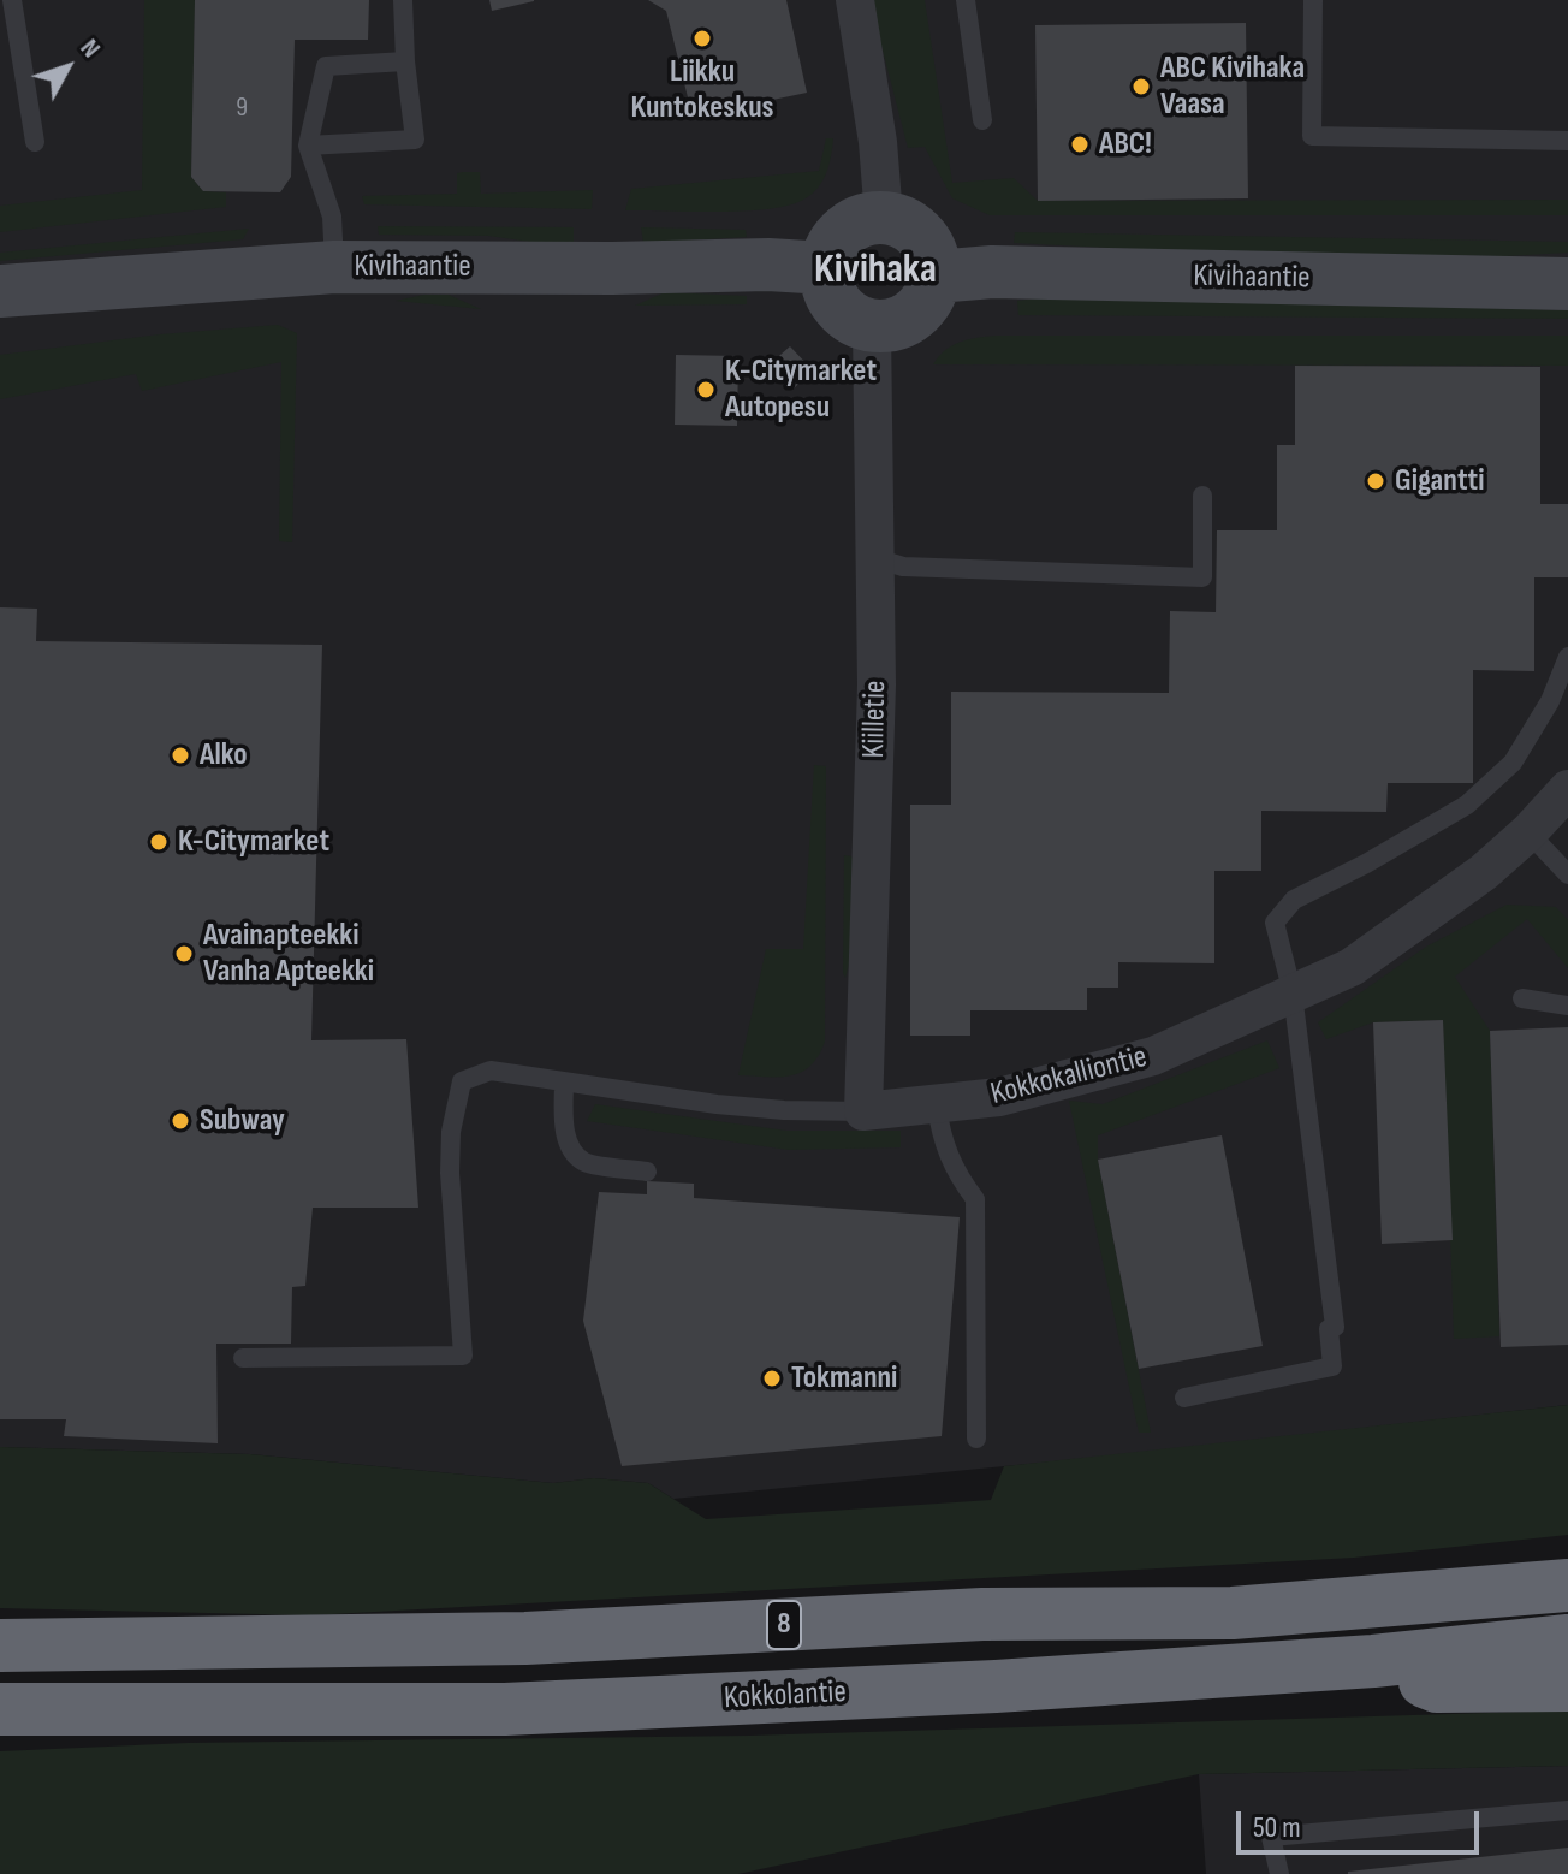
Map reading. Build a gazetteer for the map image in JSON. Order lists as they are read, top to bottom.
{
  "streets": {
    "highway": ["8", "Kokkolantie"],
    "main road": ["Kivihaantie"],
    "street": ["Kiilletie", "Kokkokalliontie"]
  },
  "crossings": [
    ["Kivihaantie", "Kiilletie"],
    ["Kiilletie", "Kokkokalliontie"]
  ],
  "districts": ["Kivihaka"],
  "places": [
    "Liikku Kuntokeskus",
    "ABC Kivihaka Vaasa",
    "ABC!",
    "K-Citymarket Autopesu",
    "Gigantti",
    "Alko",
    "K-Citymarket",
    "Avainapteekki Vanha Apteekki",
    "Subway",
    "Tokmanni"
  ],
  "house_numbers": ["9"],
  "scale_bar": "50 m",
  "north": "top right"
}
